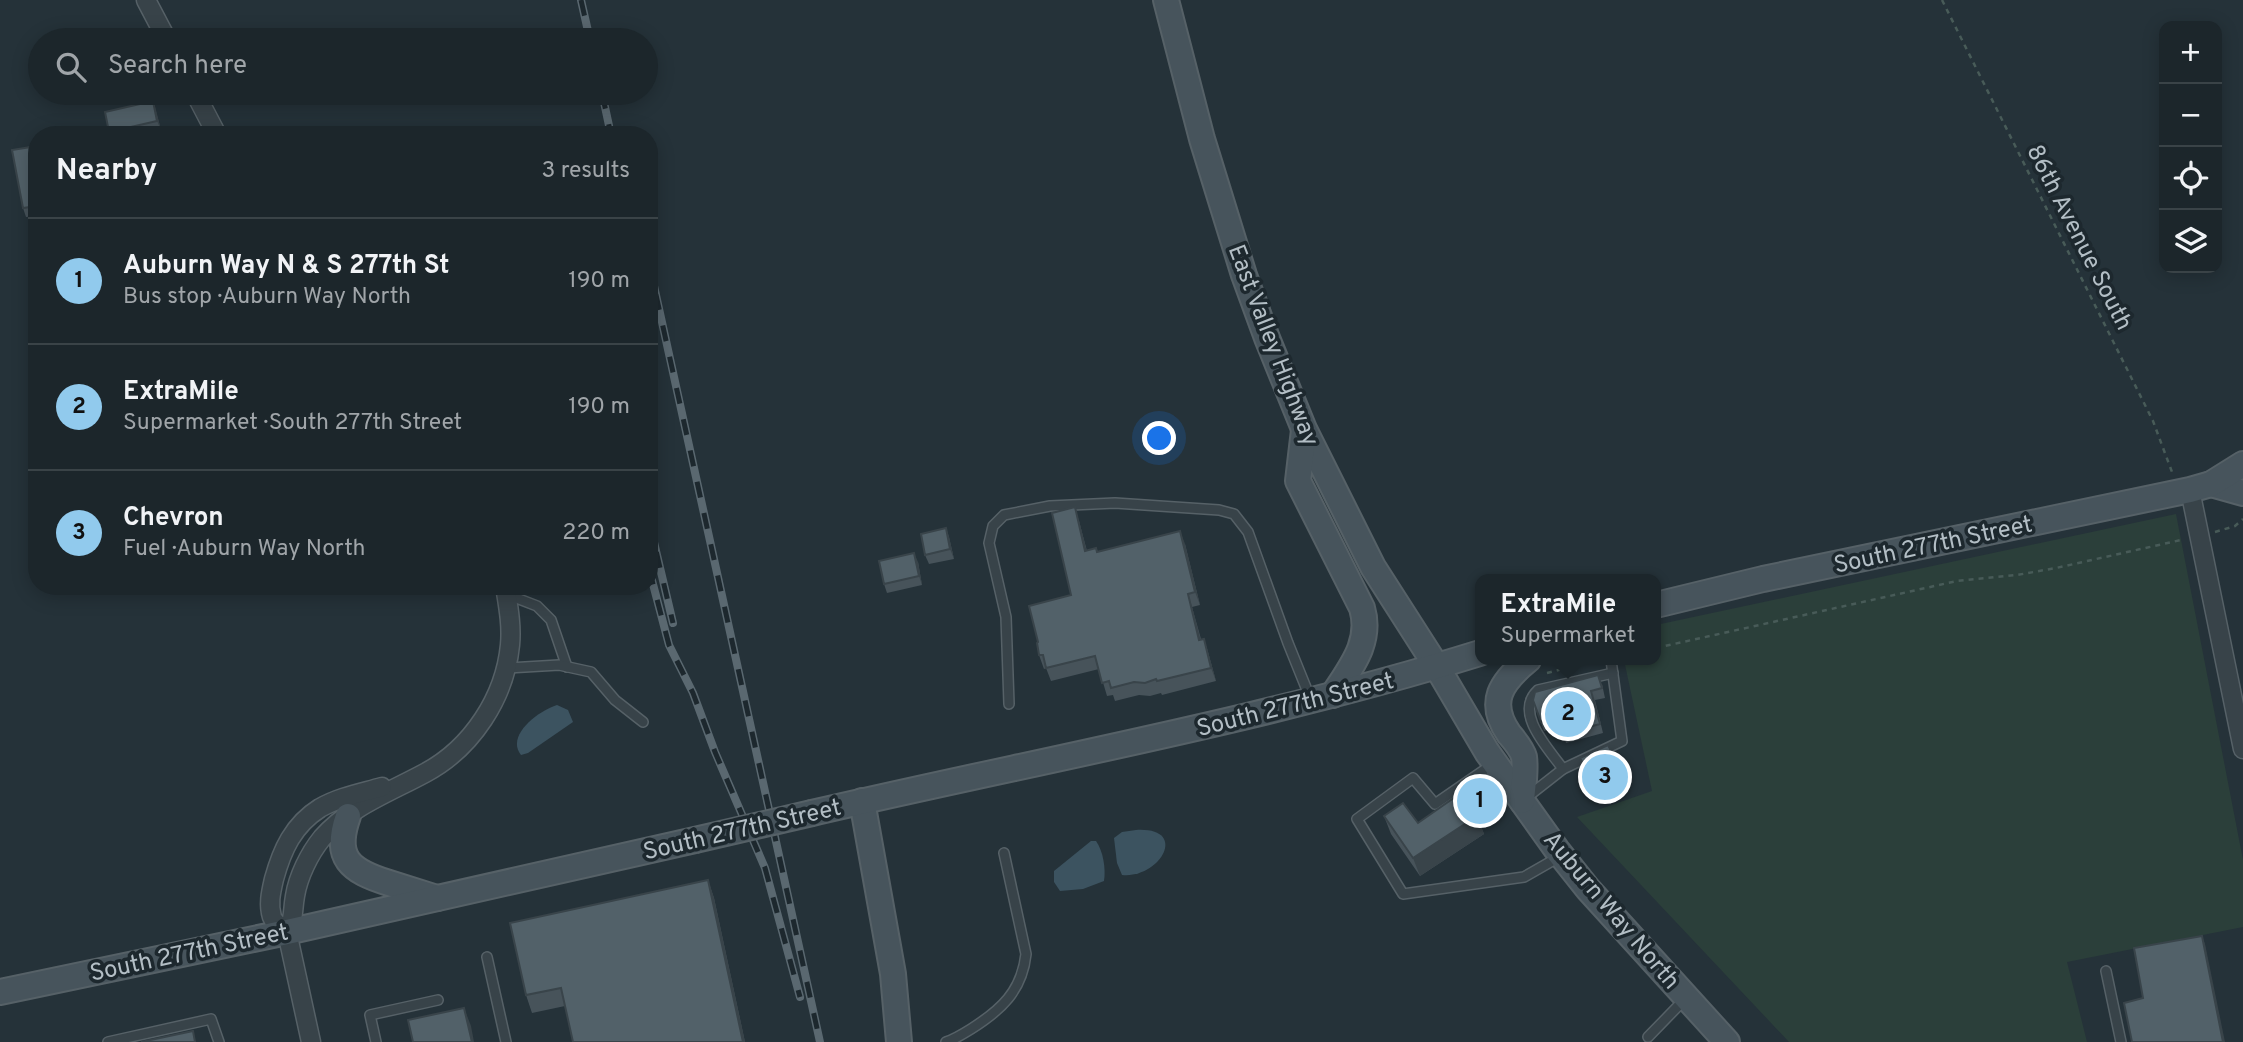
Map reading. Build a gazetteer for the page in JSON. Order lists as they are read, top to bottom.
{
  "streets": {
    "main road": ["East Valley Highway", "South 277th Street", "Auburn Way North"],
    "path": ["86th Avenue South"]
  },
  "crossings": [
    ["86th Avenue South", "South 277th Street"],
    ["East Valley Highway", "South 277th Street"],
    ["East Valley Highway", "Auburn Way North"],
    ["South 277th Street", "Auburn Way North"]
  ],
  "page": {
    "map_buttons": ["+", "−"],
    "search": "Search here",
    "heading": ["Nearby", "3 results"],
    "list": [
      {
        "mark": "1",
        "name": "Auburn Way N & S 277th St",
        "note": "Bus stop · Auburn Way North",
        "value": "190 m"
      },
      {
        "mark": "2",
        "name": "ExtraMile",
        "note": "Supermarket · South 277th Street",
        "value": "190 m"
      },
      {
        "mark": "3",
        "name": "Chevron",
        "note": "Fuel · Auburn Way North",
        "value": "220 m"
      }
    ],
    "popup": ["ExtraMile", "Supermarket"],
    "pins": ["2", "3", "1"]
  }
}
